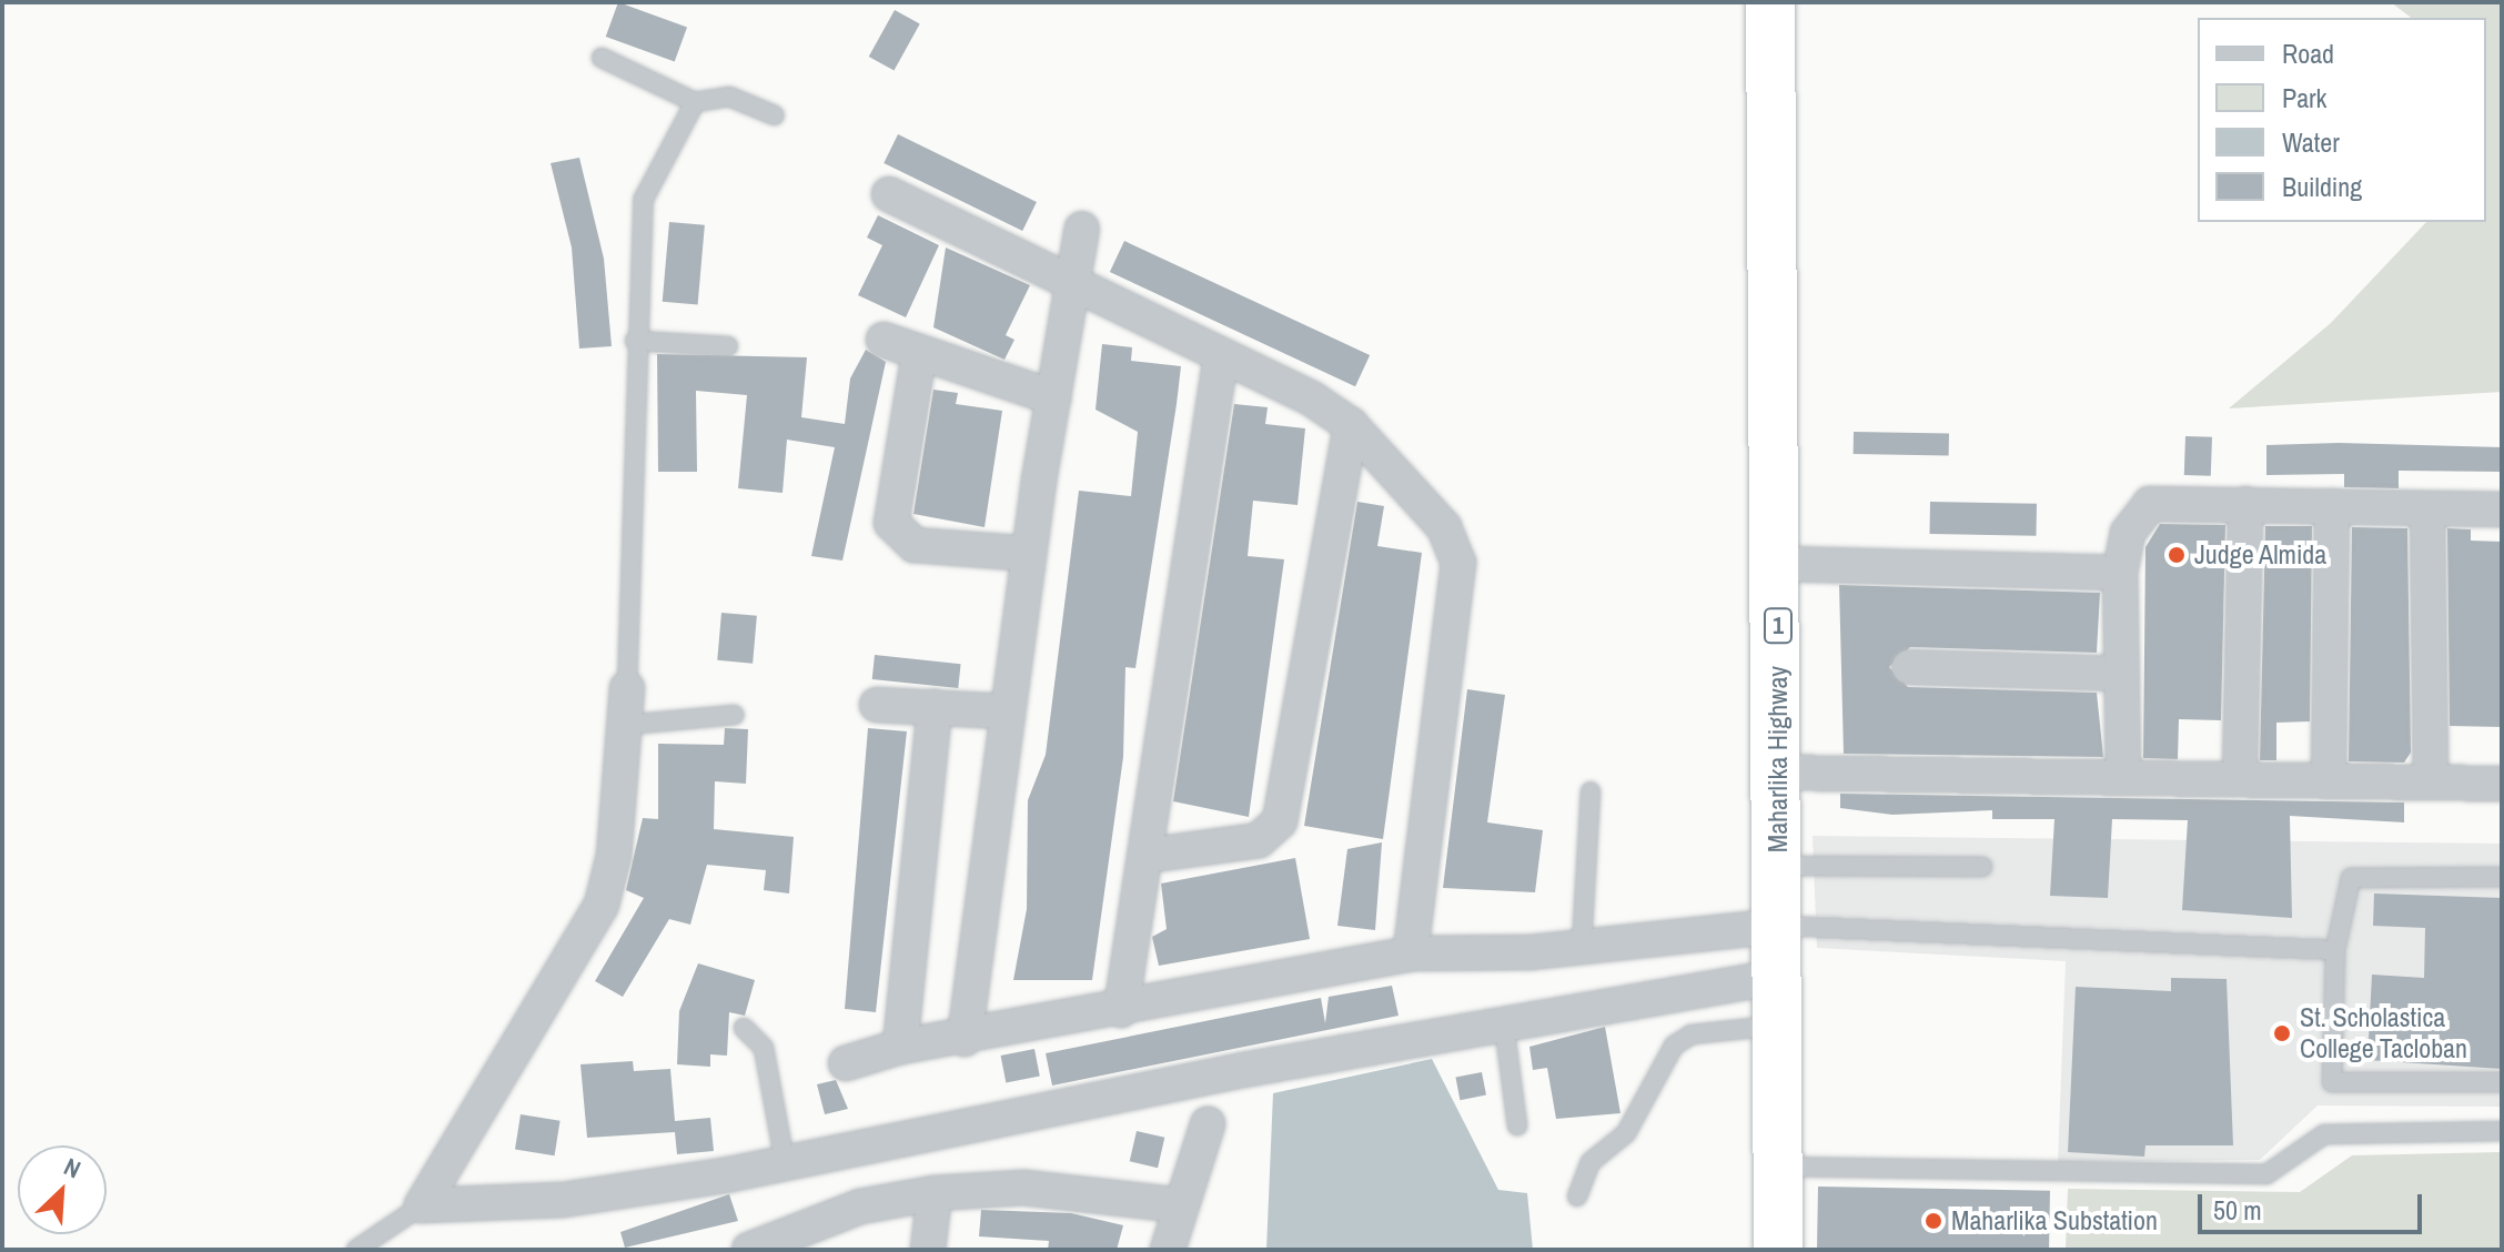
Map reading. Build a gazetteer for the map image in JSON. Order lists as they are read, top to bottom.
{
  "streets": {
    "highway": ["1", "Maharlika Highway"]
  },
  "places": ["Judge Almida", "St. Scholastica College Tacloban", "Maharlika Substation"],
  "legend": [
    "Road",
    "Park",
    "Water",
    "Building"
  ],
  "scale_bar": "50 m",
  "north": "top right"
}
